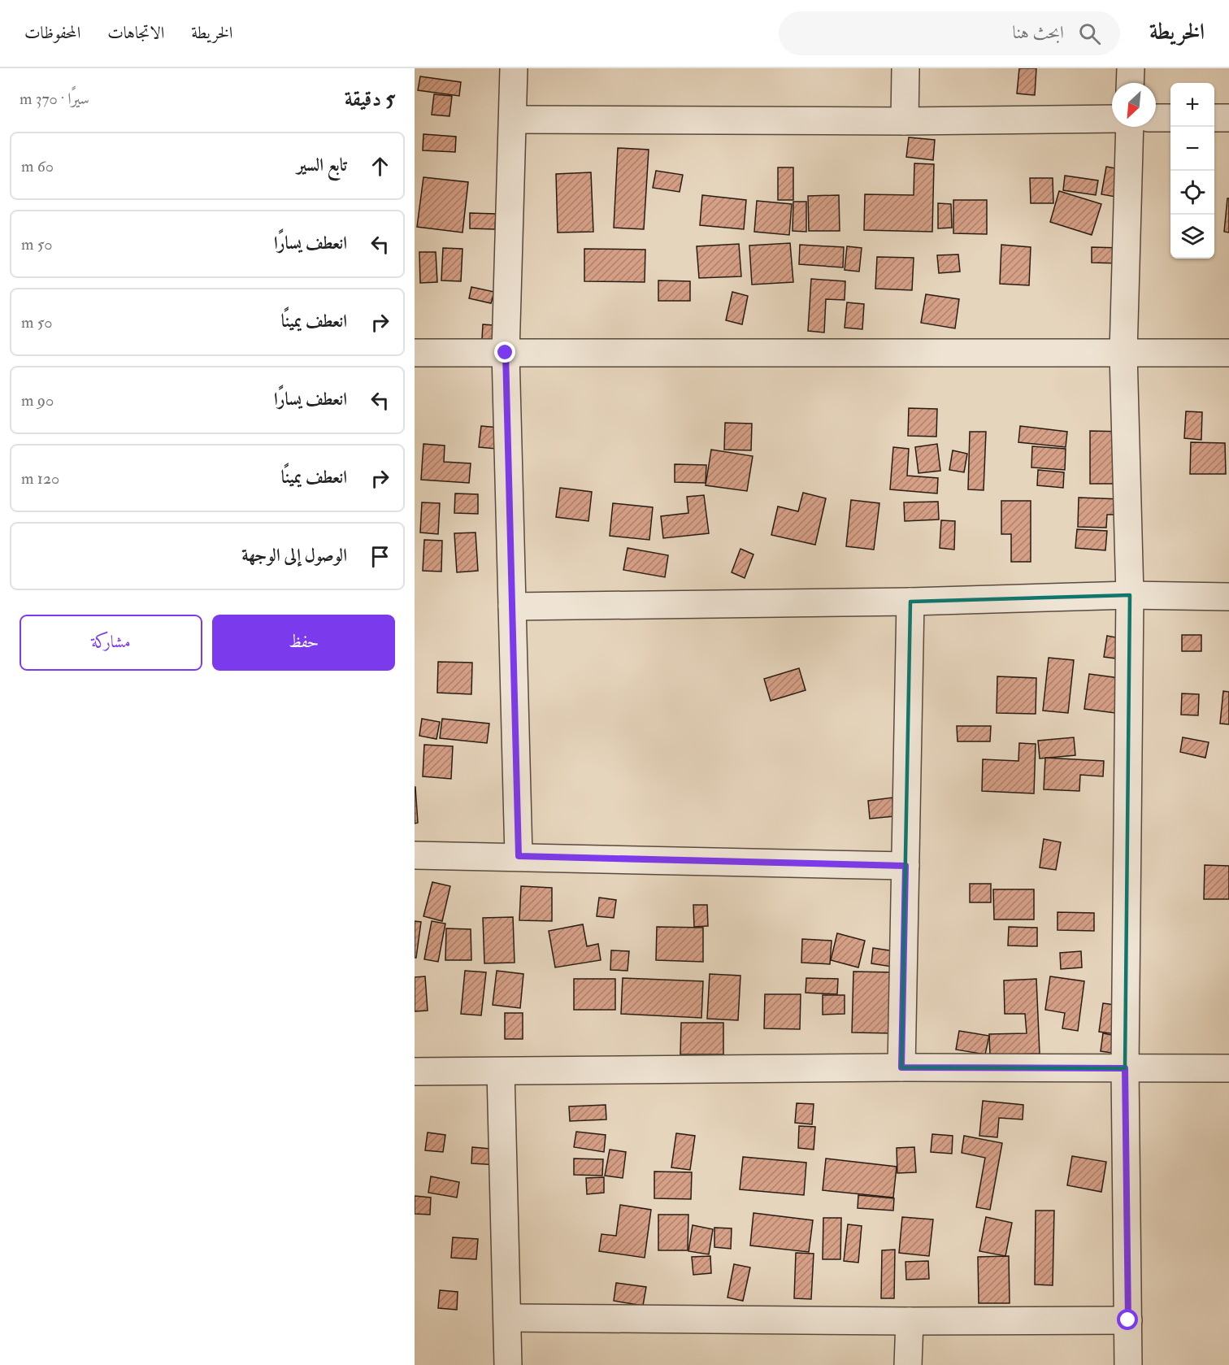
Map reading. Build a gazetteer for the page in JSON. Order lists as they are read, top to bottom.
{
  "north": "bottom left",
  "page": {
    "header": "الخريطة",
    "search": "ابحث هنا",
    "nav": ["الخريطة", "الاتجاهات", "المحفوظات"],
    "heading": ["5 دقيقة", "سيرًا · 370 m"],
    "map_buttons": ["+", "−"],
    "list": [
      ["تابع السير", "60 m"],
      ["انعطف يسارًا", "50 m"],
      ["انعطف يمينًا", "50 m"],
      ["انعطف يسارًا", "90 m"],
      ["انعطف يمينًا", "120 m"],
      "الوصول إلى الوجهة"
    ],
    "buttons": ["حفظ", "مشاركة"]
  }
}
